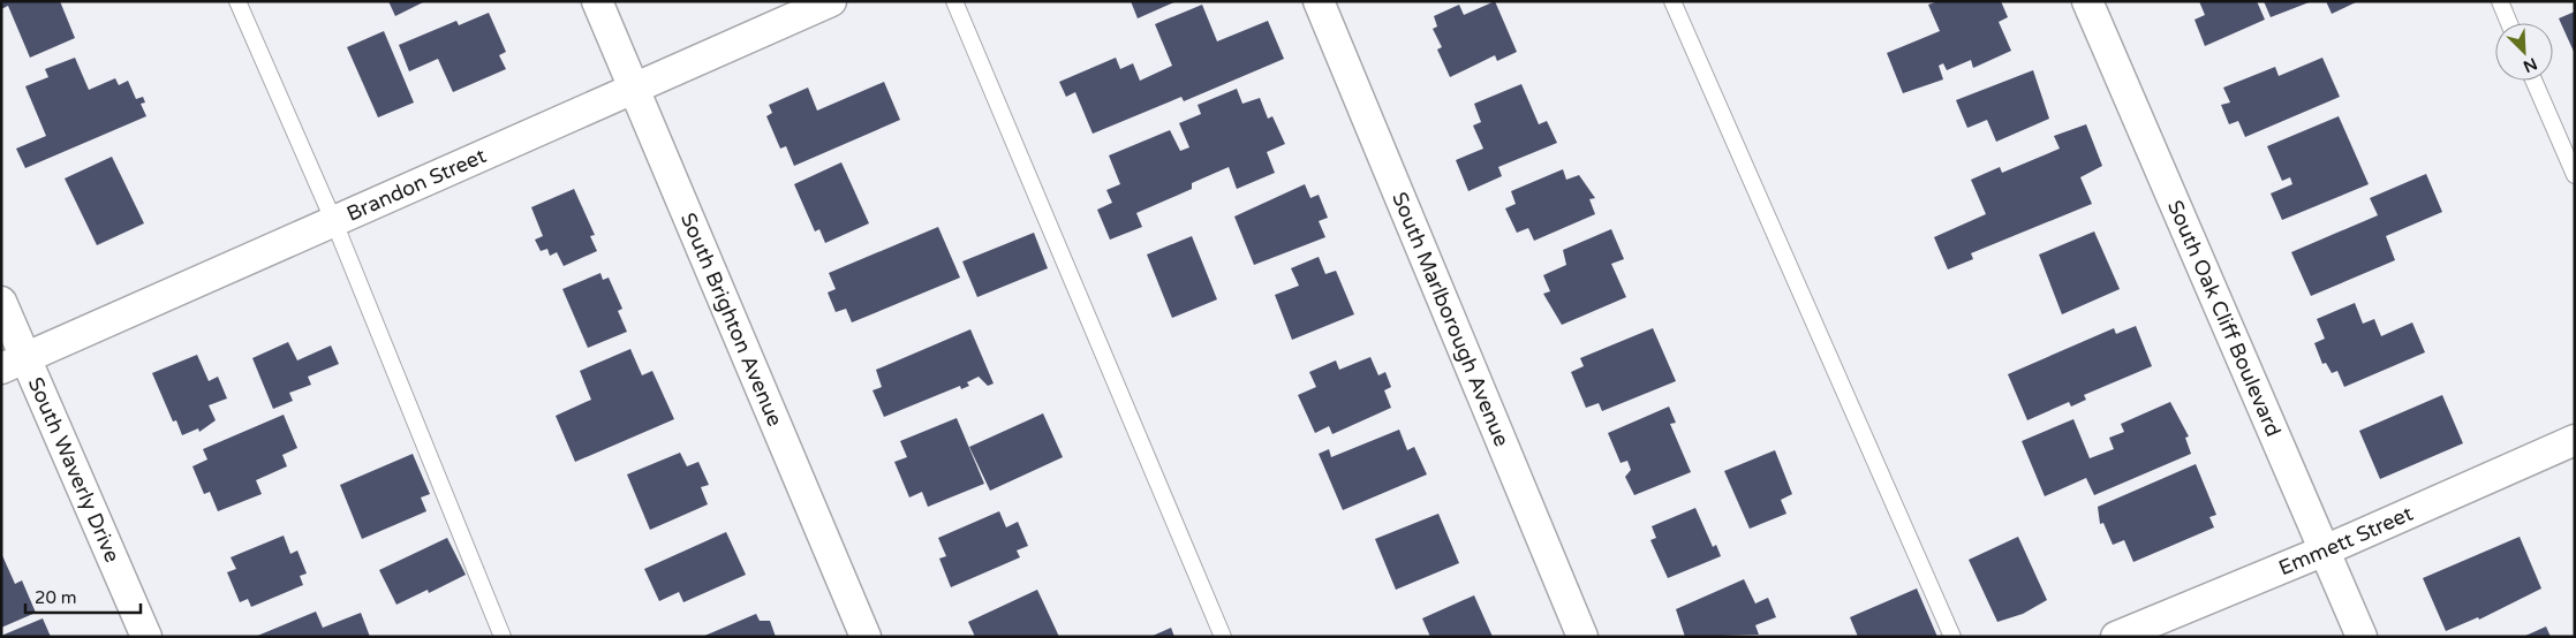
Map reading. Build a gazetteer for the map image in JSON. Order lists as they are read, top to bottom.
{
  "streets": {
    "street": [
      "Brandon Street",
      "South Brighton Avenue",
      "South Marlborough Avenue",
      "South Oak Cliff Boulevard",
      "South Waverly Drive",
      "Emmett Street"
    ]
  },
  "crossings": [
    ["Brandon Street", "South Brighton Avenue"],
    ["Brandon Street", "South Waverly Drive"],
    ["South Oak Cliff Boulevard", "Emmett Street"]
  ],
  "scale_bar": "20 m",
  "north": "bottom right"
}
